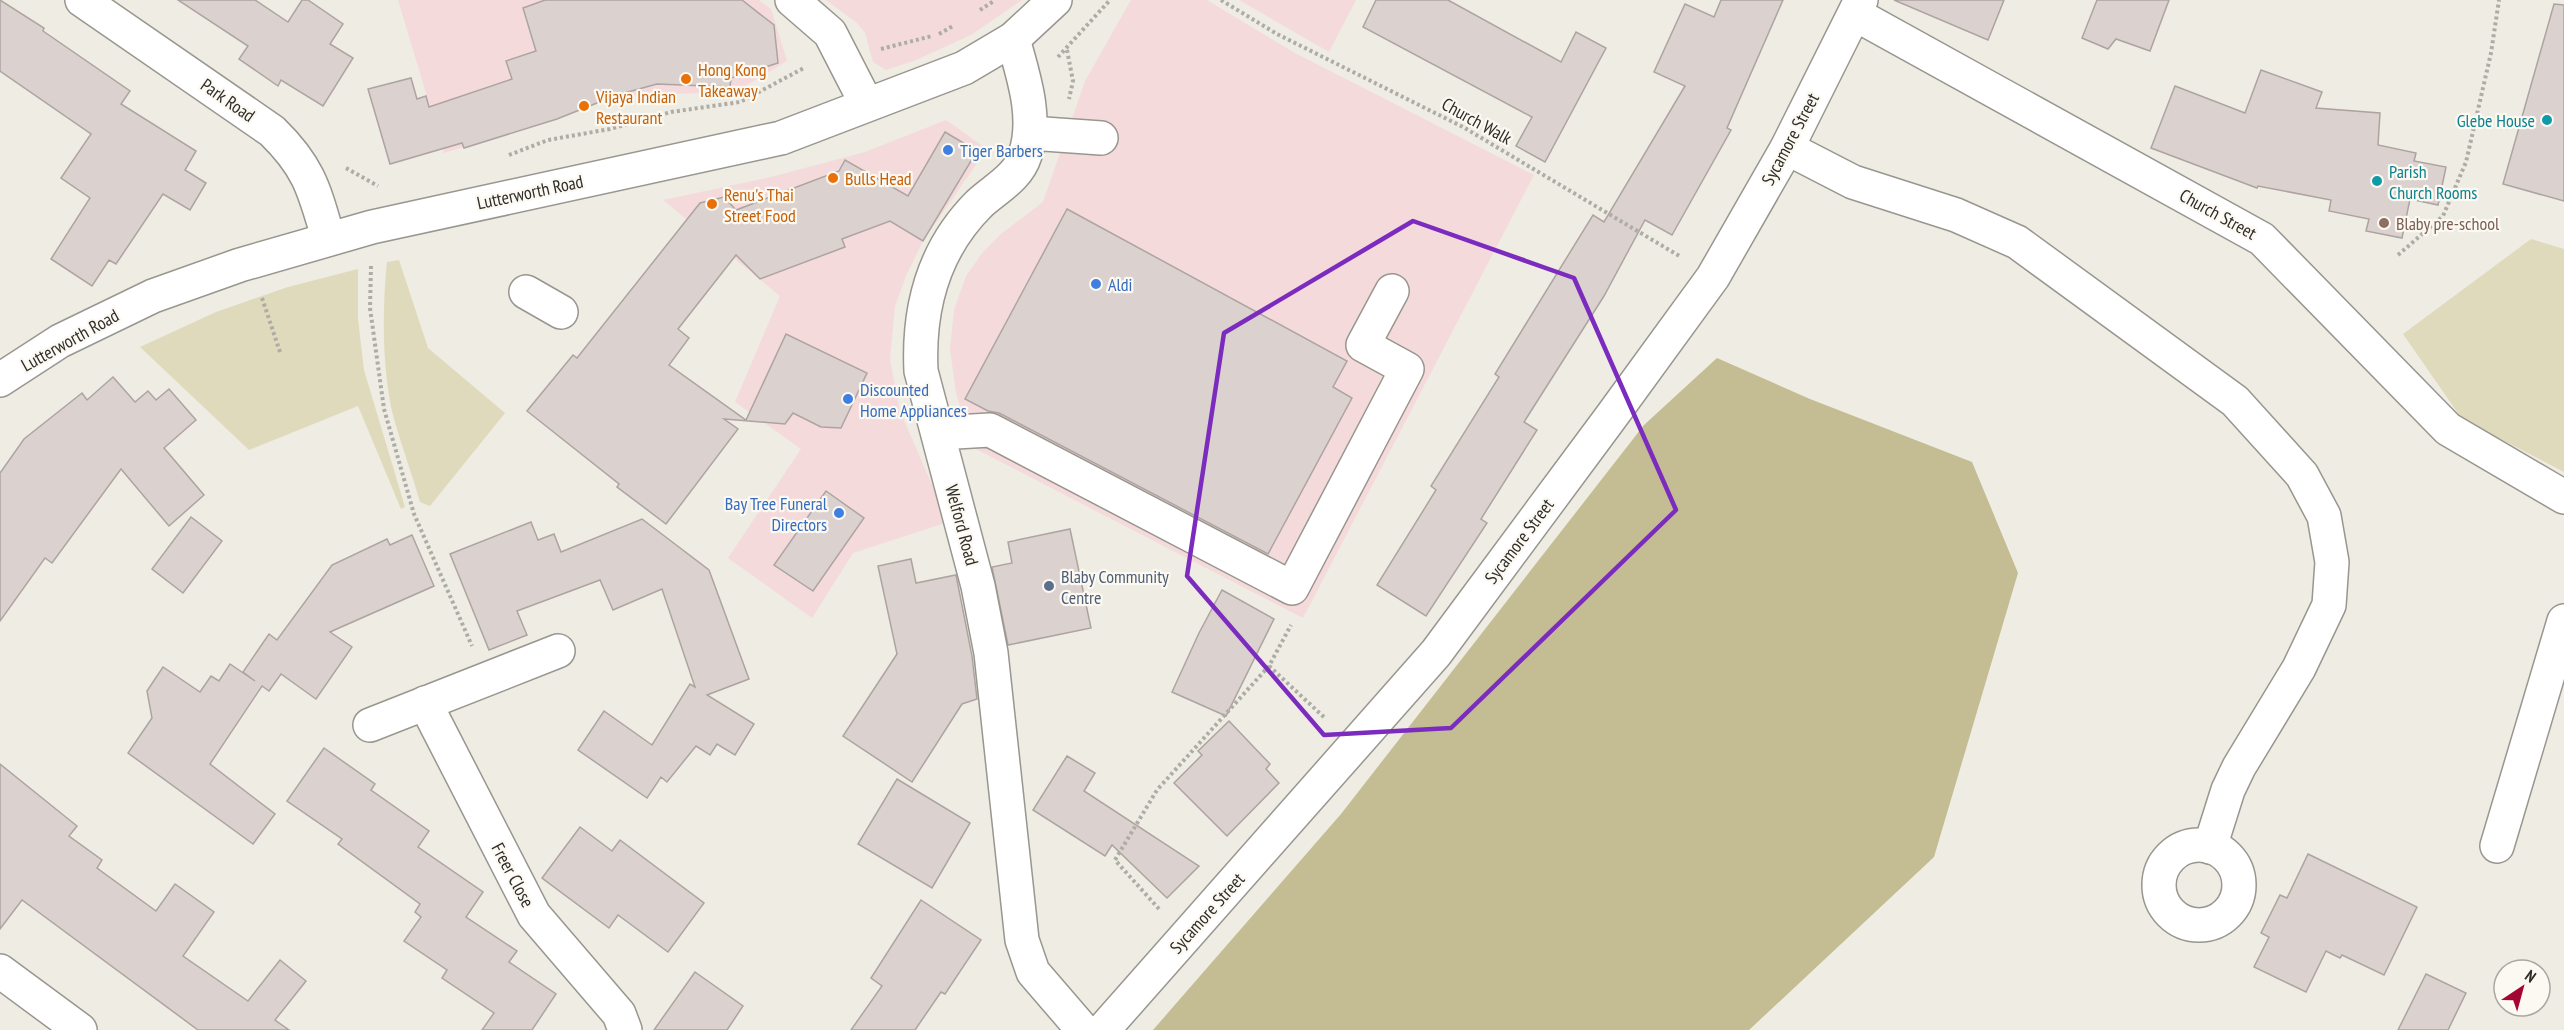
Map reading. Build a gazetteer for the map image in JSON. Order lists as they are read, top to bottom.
{
  "streets": {
    "street": [
      "Park Road",
      "Sycamore Street",
      "Lutterworth Road",
      "Church Street",
      "Welford Road",
      "Freer Close"
    ],
    "path": ["Church Walk"]
  },
  "crossings": [
    ["Park Road", "Lutterworth Road"],
    ["Church Walk", "Sycamore Street"],
    ["Sycamore Street", "Church Street"],
    ["Lutterworth Road", "Welford Road"]
  ],
  "places": [
    "Hong Kong Takeaway",
    "Vijaya Indian Restaurant",
    "Glebe House",
    "Tiger Barbers",
    "Bulls Head",
    "Parish Church Rooms",
    "Renu's Thai Street Food",
    "Blaby pre-school",
    "Aldi",
    "Discounted Home Appliances",
    "Bay Tree Funeral Directors",
    "Blaby Community Centre"
  ],
  "north": "top right"
}
